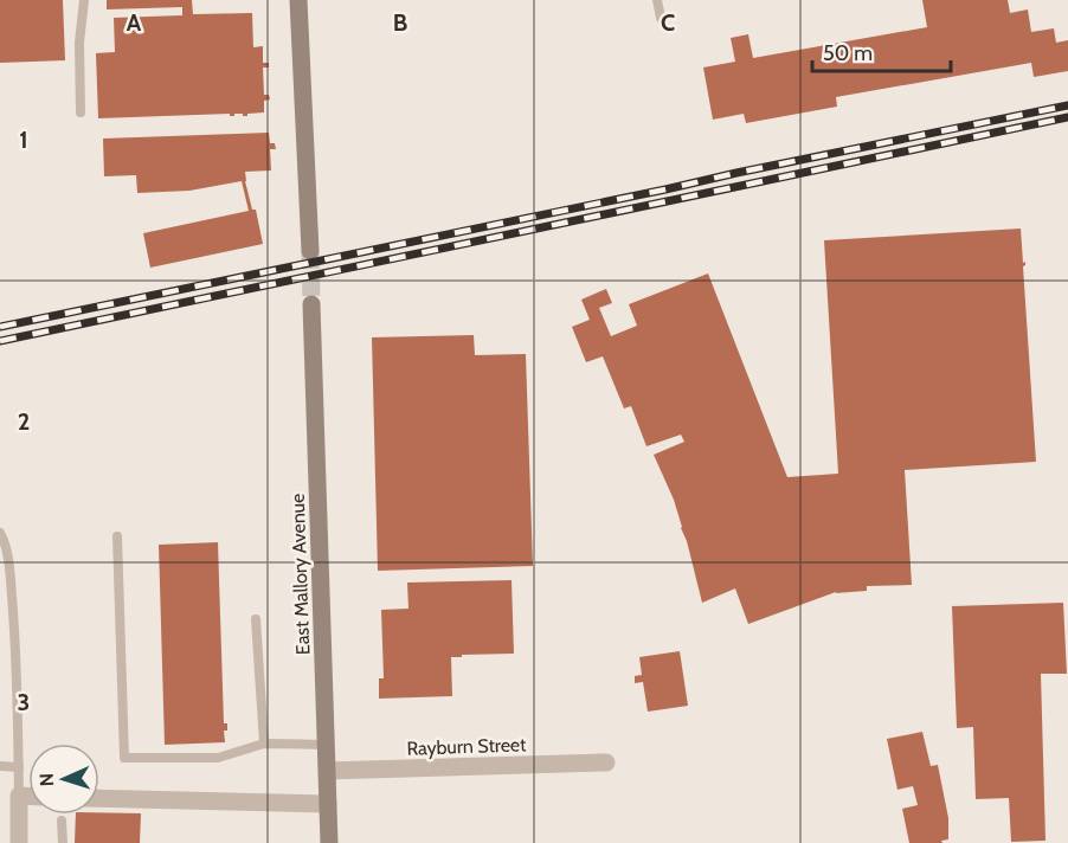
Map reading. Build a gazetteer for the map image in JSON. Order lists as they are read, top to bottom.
{
  "streets": {
    "main road": ["East Mallory Avenue"],
    "street": ["Rayburn Street"]
  },
  "crossings": [
    ["East Mallory Avenue", "Rayburn Street"]
  ],
  "scale_bar": "50 m",
  "north": "left",
  "grid": {
    "columns": ["A", "B", "C"],
    "rows": ["1", "2", "3"]
  }
}
